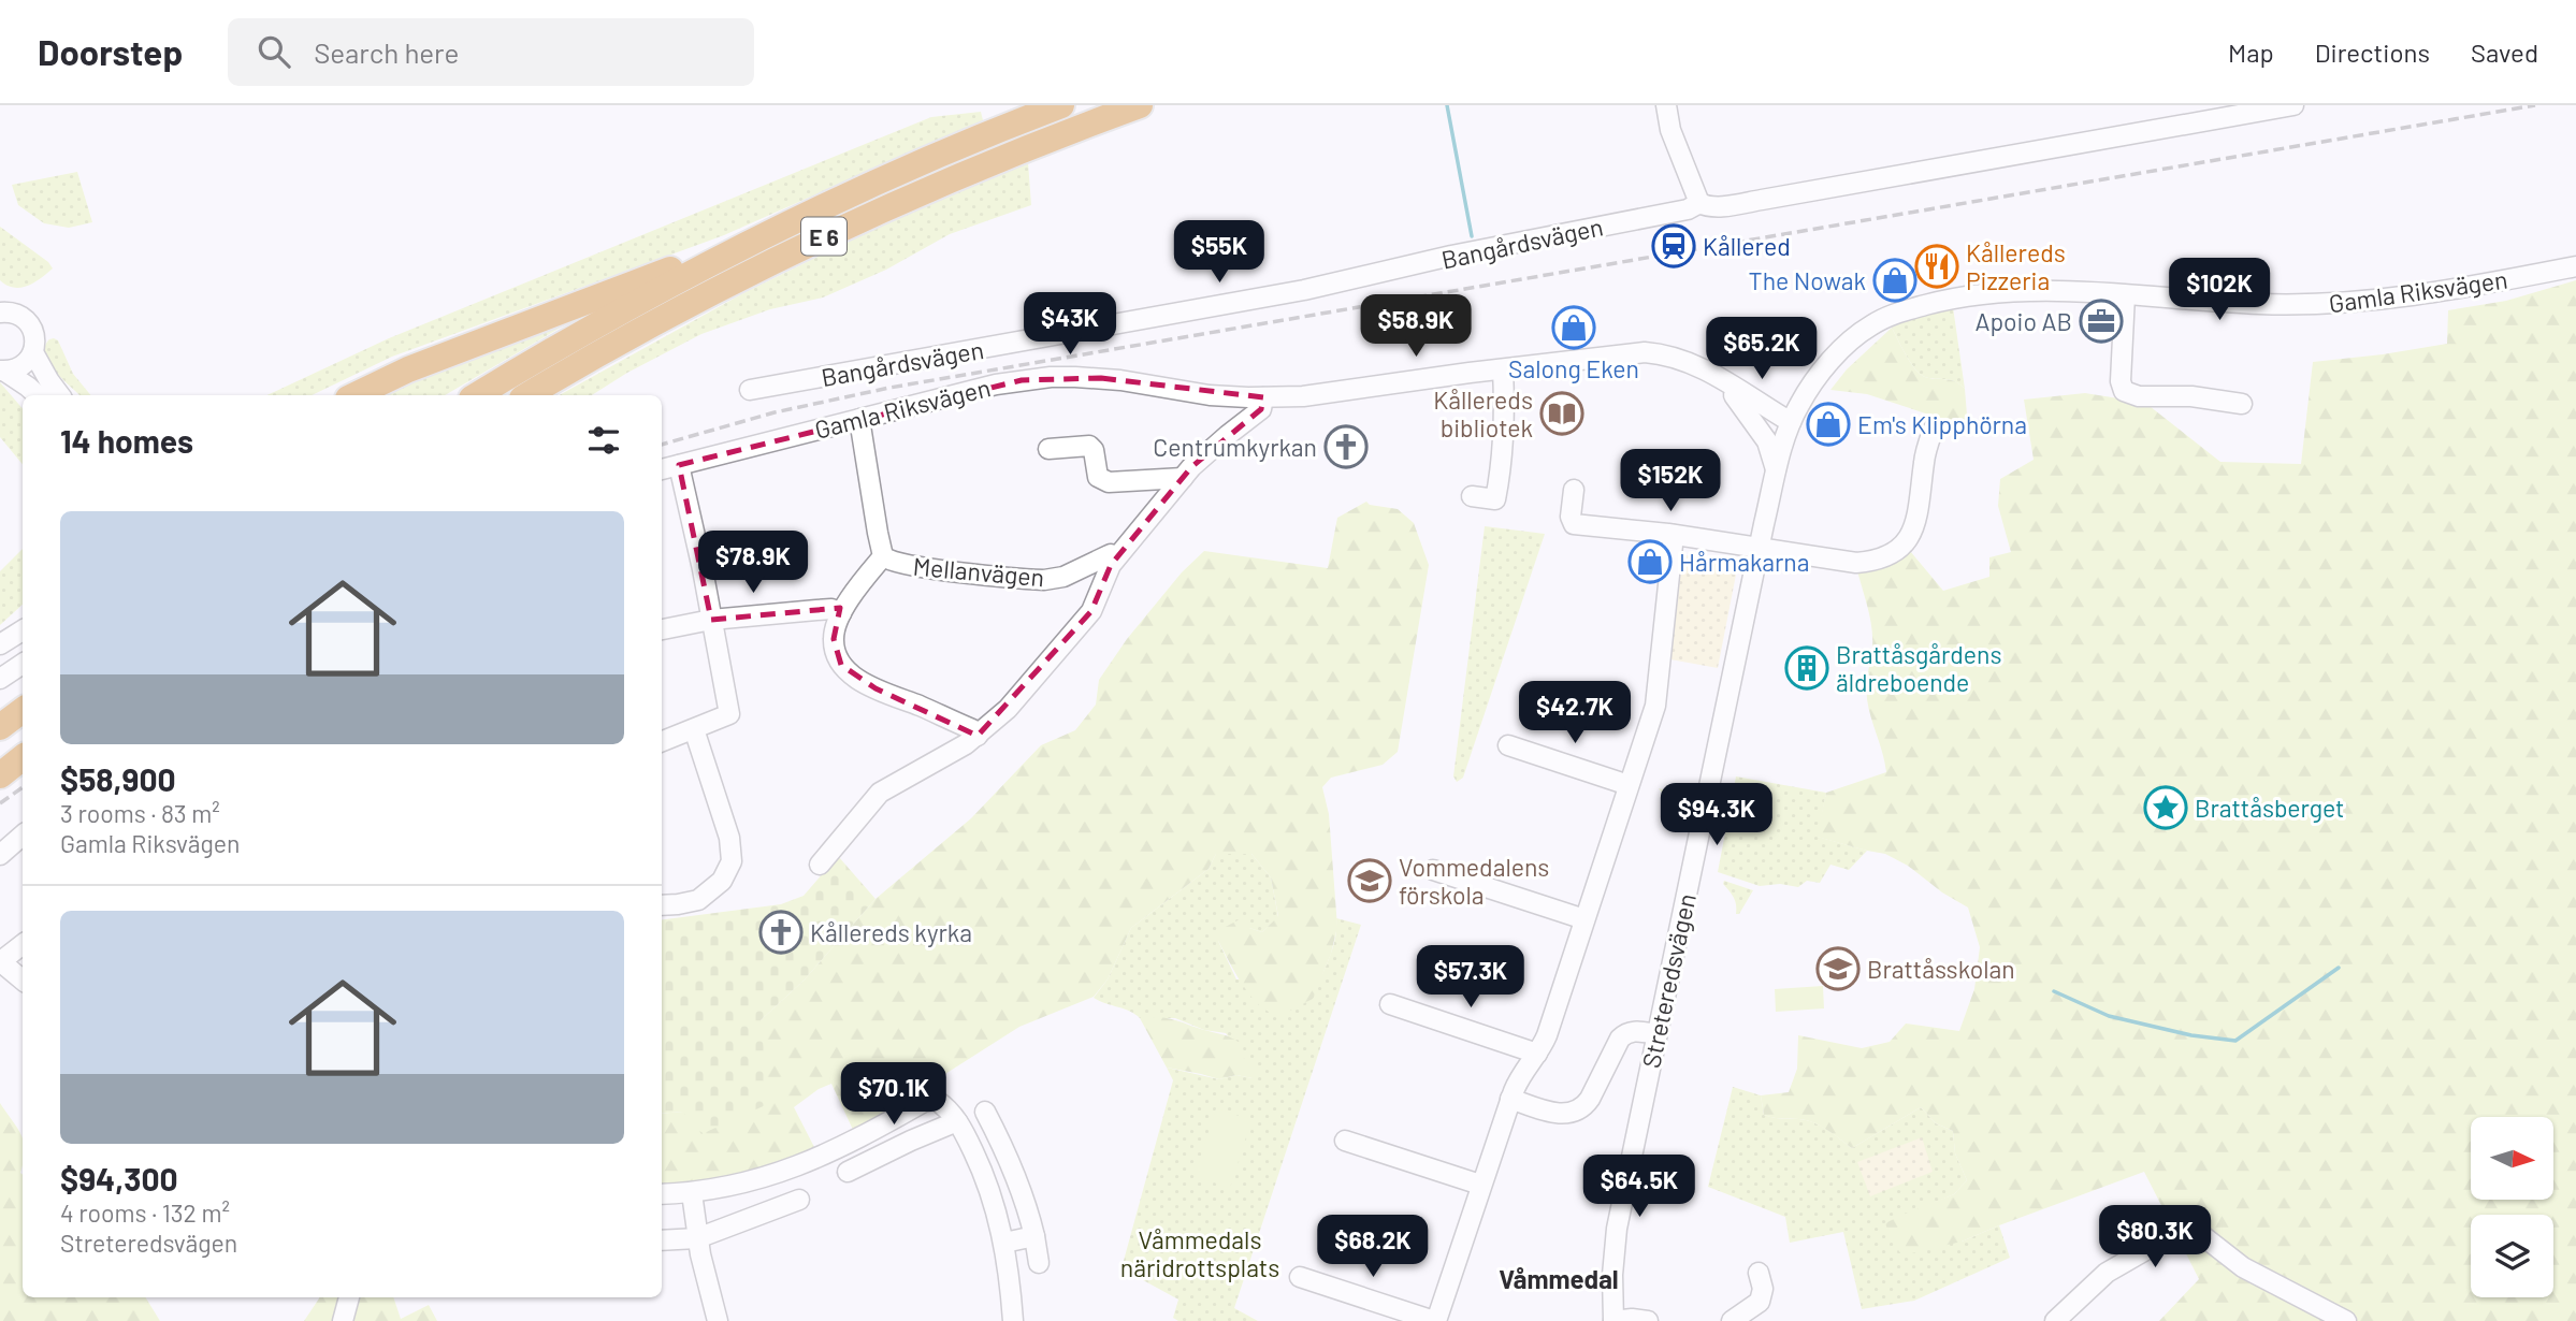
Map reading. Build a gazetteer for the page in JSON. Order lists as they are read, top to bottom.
{
  "streets": {
    "highway": ["E 6"],
    "street": [
      "Bangårdsvägen",
      "Gamla Riksvägen",
      "Mellanvägen",
      "Streteredsvägen"
    ]
  },
  "crossings": [
    ["Gamla Riksvägen", "Streteredsvägen"]
  ],
  "districts": ["Våmmedal"],
  "parks": ["Våmmedals näridrottsplats"],
  "places": {
    "station": ["Kållered"],
    "restaurant": ["Kållereds Pizzeria"],
    "shop": [
      "The Nowak",
      "Salong Eken",
      "Em's Klipphörna",
      "Hårmakarna"
    ],
    "office": ["Apoio AB"],
    "library": ["Kållereds bibliotek"],
    "church": ["Centrumkyrkan", "Kållereds kyrka"],
    "building": ["Brattåsgårdens äldreboende"],
    "place": ["Brattåsberget"],
    "school or university": ["Vommedalens förskola", "Brattåsskolan"]
  },
  "north": "right",
  "page": {
    "header": "Doorstep",
    "search": "Search here",
    "nav": ["Map", "Directions", "Saved"],
    "price": [
      "$55K",
      "$102K",
      "$43K",
      "$58.9K",
      "$65.2K",
      "$152K",
      "$78.9K",
      "$42.7K",
      "$94.3K",
      "$57.3K",
      "$70.1K",
      "$64.5K",
      "$80.3K",
      "$68.2K"
    ],
    "heading": "14 homes",
    "list": [
      {
        "name": "$58,900",
        "note": "3 rooms · 83 m² · Gamla Riksvägen"
      },
      {
        "name": "$94,300",
        "note": "4 rooms · 132 m² · Streteredsvägen"
      }
    ]
  }
}
